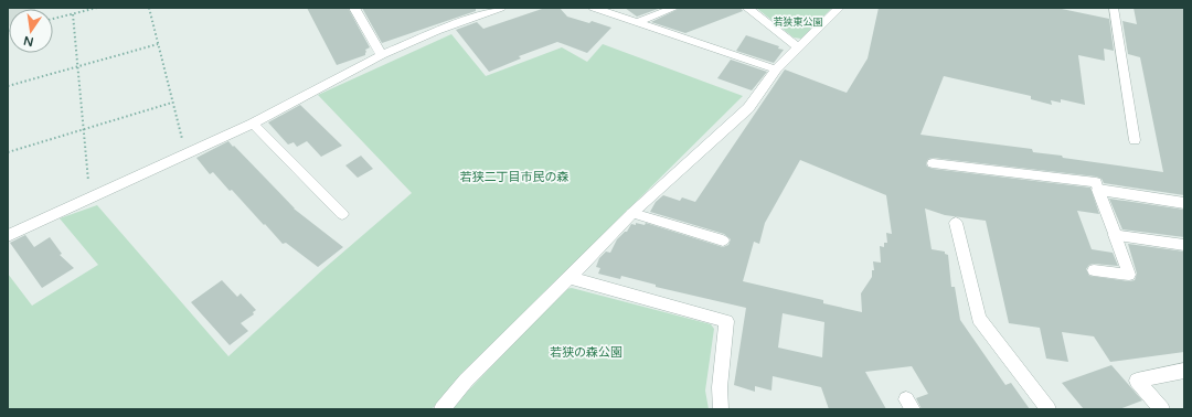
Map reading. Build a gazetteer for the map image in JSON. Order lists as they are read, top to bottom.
{
  "parks": ["若狭東公園", "若狭二丁目市民の森", "若狭の森公園"],
  "north": "bottom"
}
